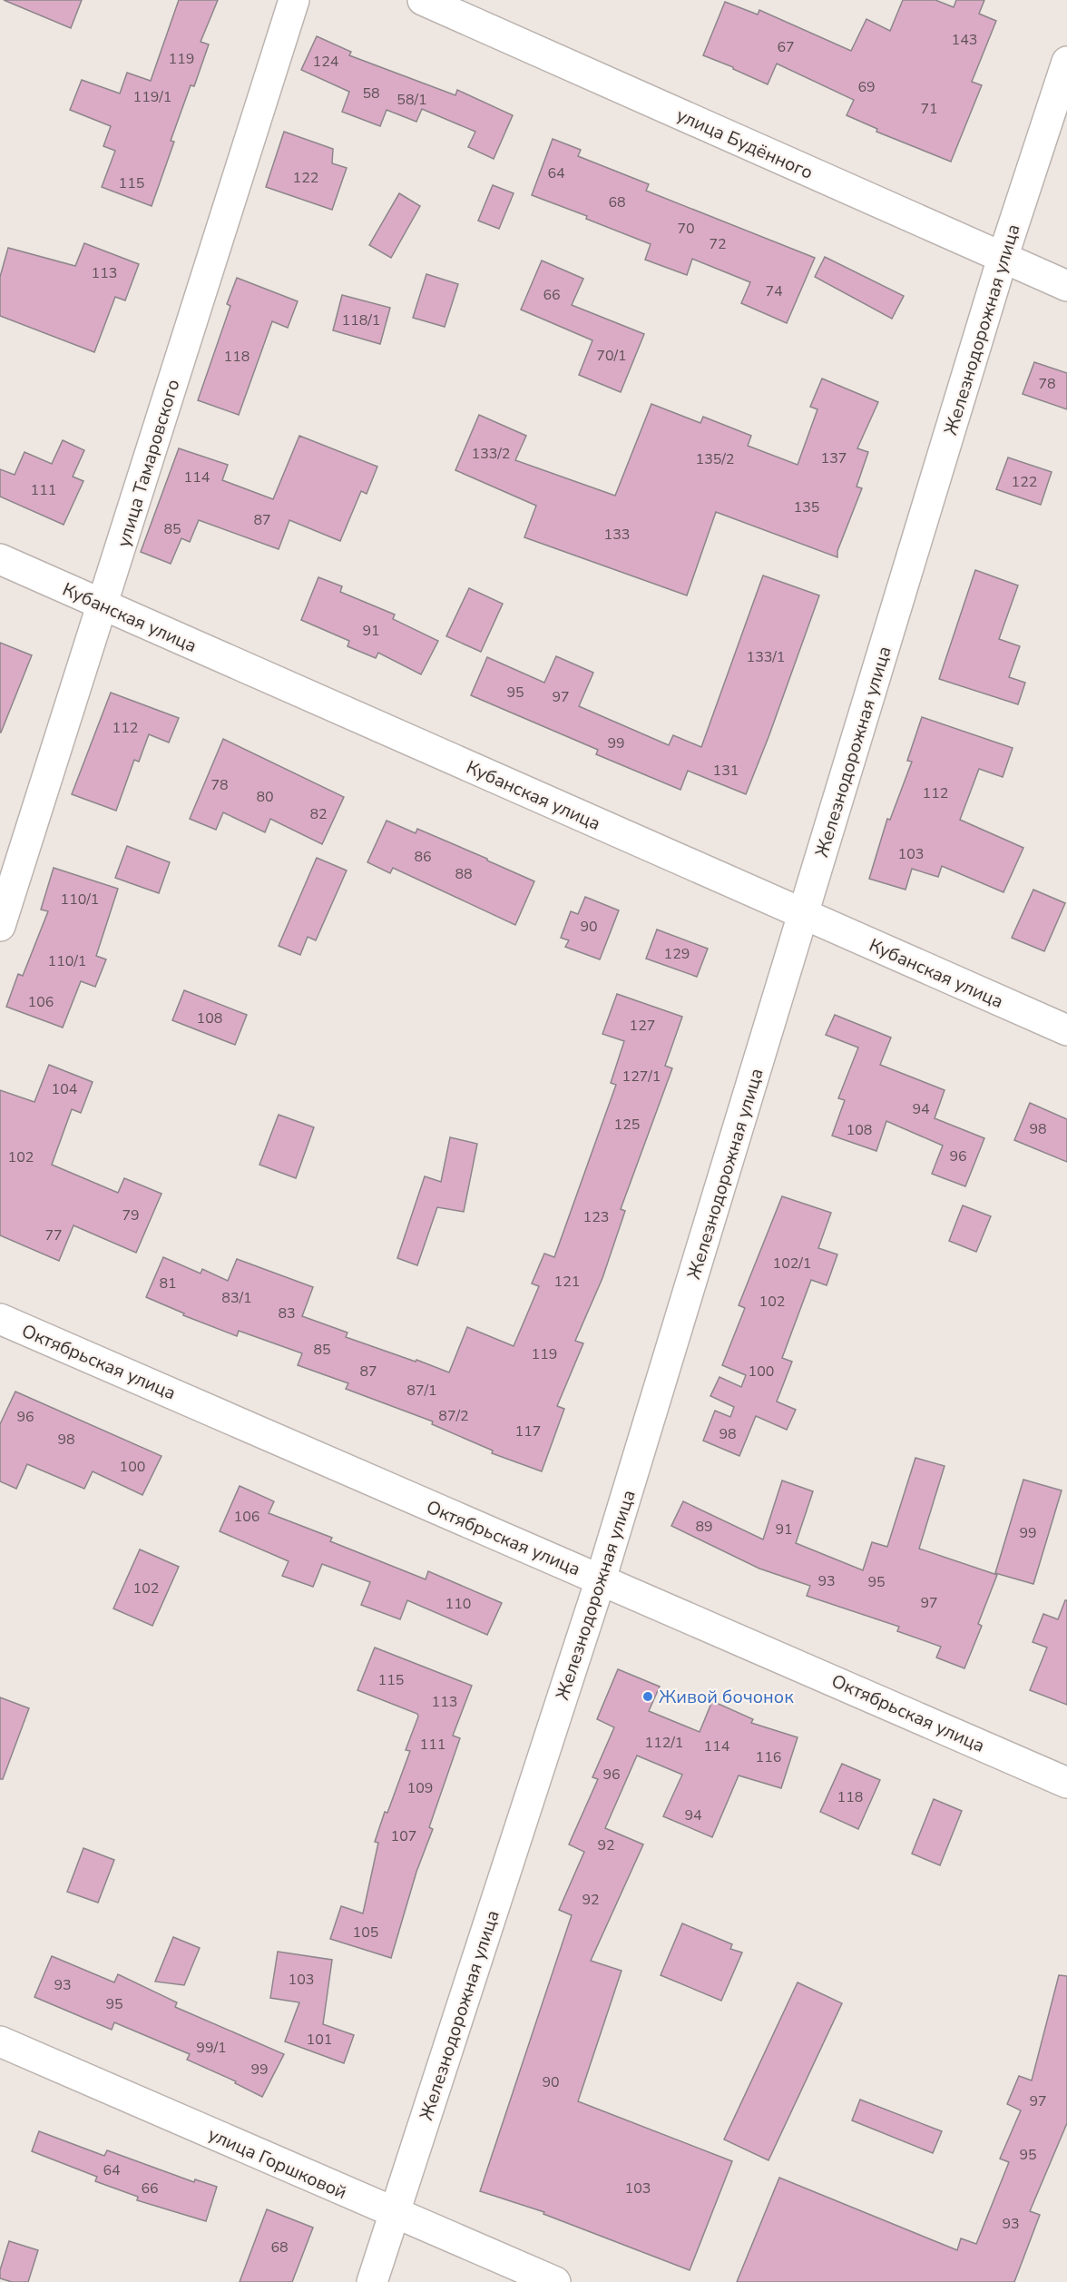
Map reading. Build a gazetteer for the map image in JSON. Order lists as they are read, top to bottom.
{
  "streets": {
    "street": [
      "улица Будённого",
      "Железнодорожная улица",
      "улица Тамаровского",
      "Кубанская улица",
      "Октябрьская улица",
      "улица Горшковой"
    ]
  },
  "crossings": [
    ["улица Будённого", "Железнодорожная улица"],
    ["Железнодорожная улица", "Кубанская улица"],
    ["Железнодорожная улица", "Октябрьская улица"],
    ["Железнодорожная улица", "улица Горшковой"],
    ["улица Тамаровского", "Кубанская улица"]
  ],
  "places": ["Живой бочонок"],
  "house_numbers": [
    "143",
    "67",
    "119",
    "124",
    "69",
    "58",
    "119/1",
    "58/1",
    "71",
    "64",
    "122",
    "115",
    "68",
    "70",
    "72",
    "113",
    "74",
    "66",
    "118/1",
    "70/1",
    "118",
    "78",
    "133/2",
    "137",
    "135/2",
    "114",
    "122",
    "111",
    "135",
    "87",
    "85",
    "133",
    "91",
    "133/1",
    "95",
    "97",
    "112",
    "99",
    "131",
    "78",
    "112",
    "80",
    "82",
    "103",
    "86",
    "88",
    "110/1",
    "90",
    "129",
    "110/1",
    "106",
    "108",
    "127",
    "127/1",
    "104",
    "94",
    "125",
    "98",
    "108",
    "96",
    "102",
    "79",
    "123",
    "77",
    "102/1",
    "121",
    "81",
    "83/1",
    "102",
    "83",
    "85",
    "119",
    "87",
    "100",
    "87/1",
    "87/2",
    "96",
    "117",
    "98",
    "98",
    "100",
    "106",
    "89",
    "91",
    "99",
    "93",
    "95",
    "102",
    "97",
    "110",
    "115",
    "113",
    "112/1",
    "111",
    "114",
    "116",
    "96",
    "109",
    "118",
    "94",
    "107",
    "92",
    "92",
    "105",
    "103",
    "93",
    "95",
    "101",
    "99/1",
    "99",
    "90",
    "97",
    "95",
    "64",
    "66",
    "103",
    "93",
    "68"
  ]
}
